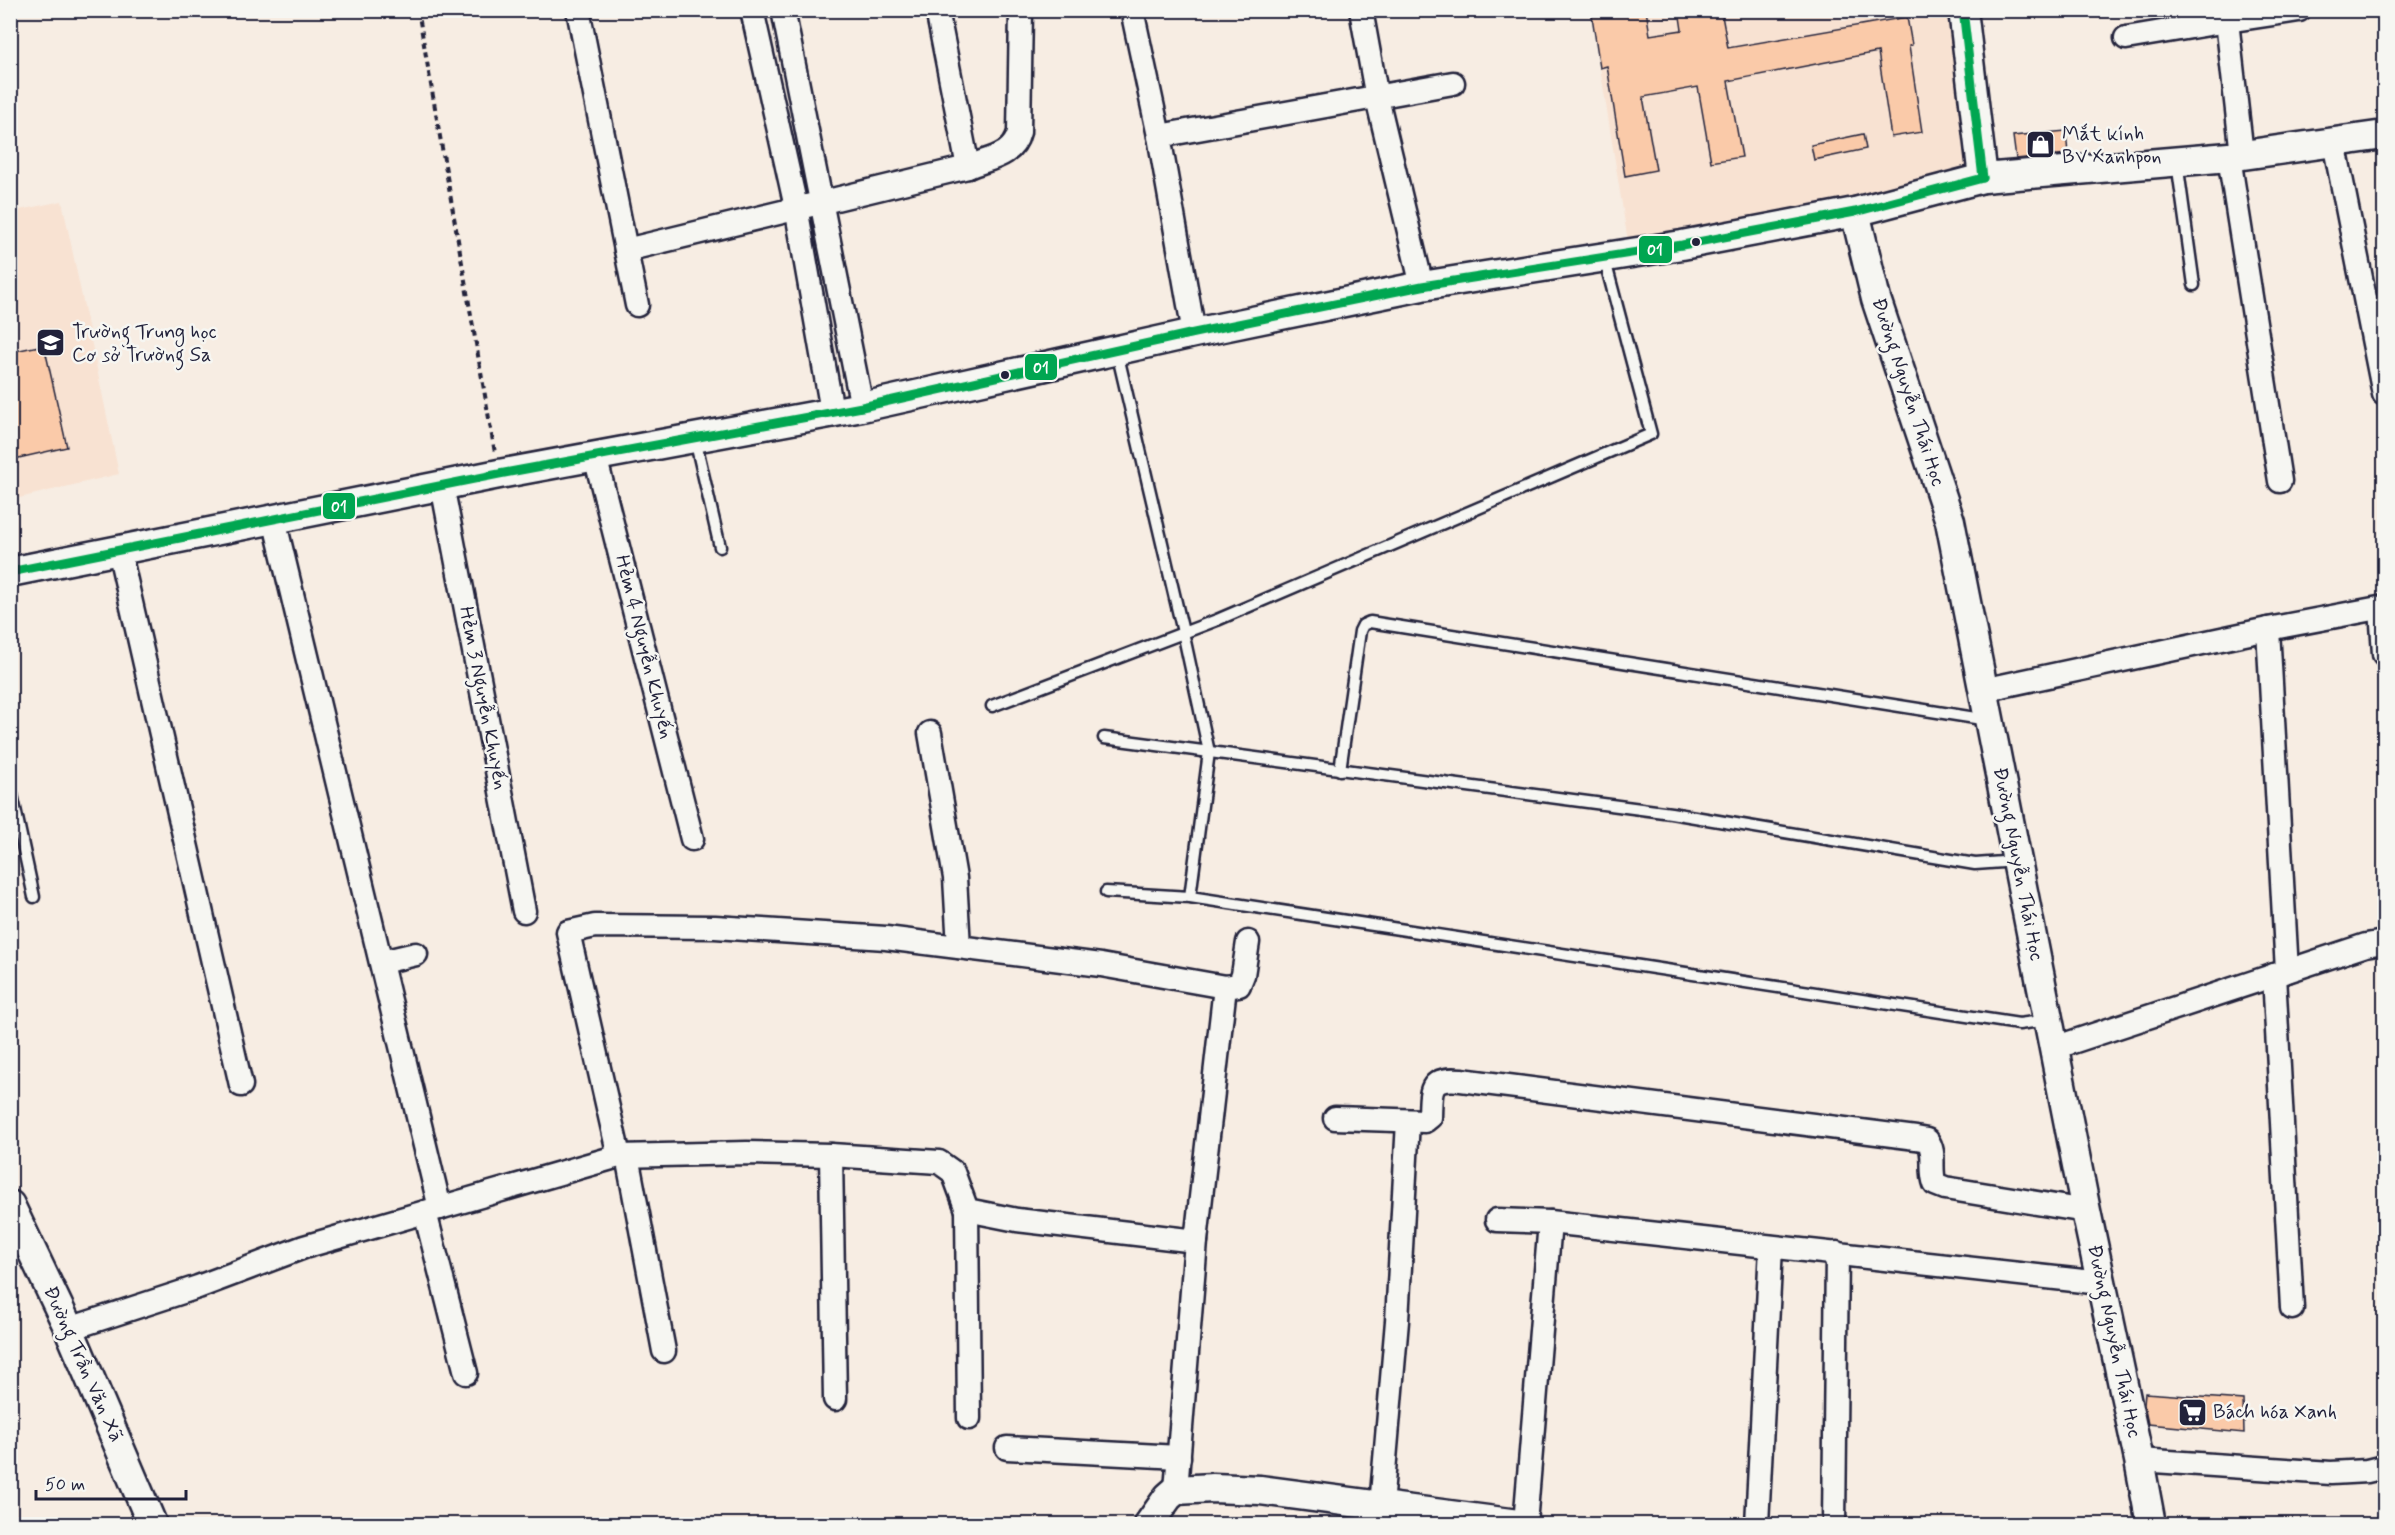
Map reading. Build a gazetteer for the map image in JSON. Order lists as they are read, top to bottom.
{
  "streets": {
    "street": [
      "Đường Nguyễn Thái Học",
      "Hẻm 4 Nguyễn Khuyến",
      "Hẻm 3 Nguyễn Khuyến",
      "Đường Trần Văn Xã"
    ]
  },
  "places": {
    "shop": ["Mắt kính BV Xanhpon"],
    "school or university": ["Trường Trung học Cơ sở Trường Sa"],
    "supermarket": ["Bách hóa Xanh"]
  },
  "lines": ["transit line 01"],
  "scale_bar": "50 m"
}
